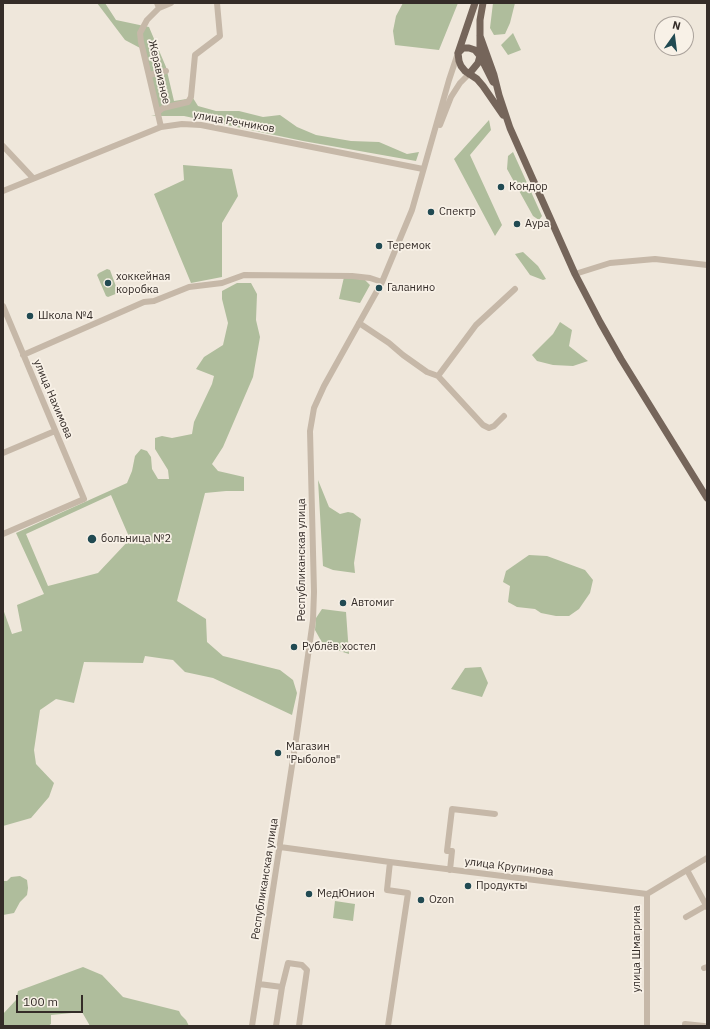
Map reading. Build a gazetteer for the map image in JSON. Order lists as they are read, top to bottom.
{
  "streets": {
    "street": [
      "Жеравизное",
      "улица Речников",
      "улица Нахимова",
      "Республиканская улица",
      "улица Крупинова",
      "улица Шмагрина"
    ]
  },
  "crossings": [
    ["Жеравизное", "улица Речников"],
    ["улица Речников", "Республиканская улица"],
    ["Республиканская улица", "улица Крупинова"],
    ["улица Крупинова", "улица Шмагрина"]
  ],
  "places": [
    "Кондор",
    "Спектр",
    "Аура",
    "Теремок",
    "хоккейная коробка",
    "Галанино",
    "Школа №4",
    "больница №2",
    "Автомиг",
    "Рублёв хостел",
    "Магазин \"Рыболов\"",
    "Продукты",
    "МедЮнион",
    "Ozon"
  ],
  "scale_bar": "100 m",
  "north": "top"
}
